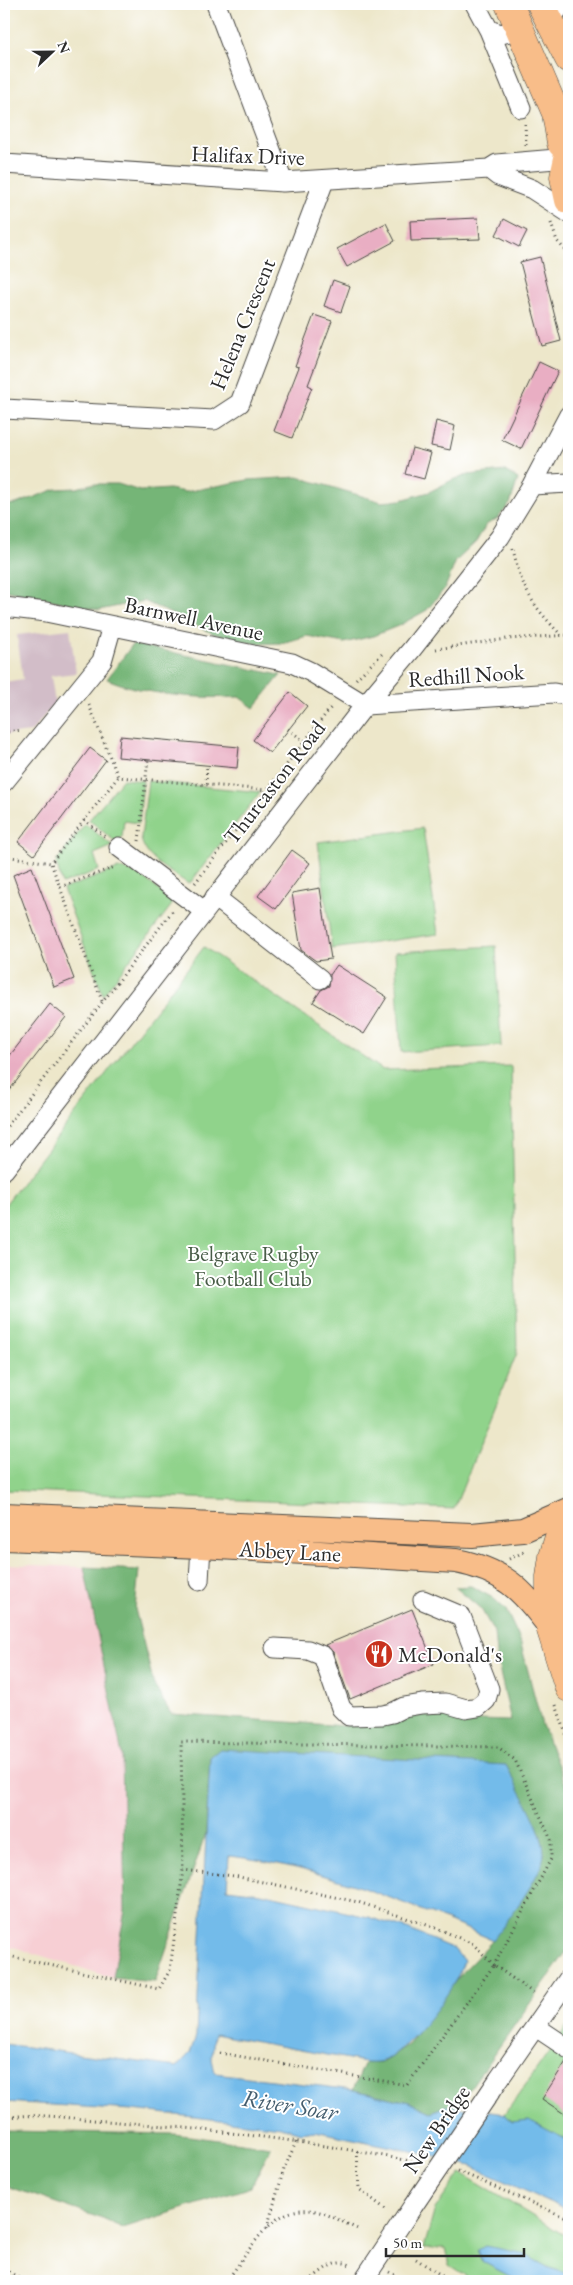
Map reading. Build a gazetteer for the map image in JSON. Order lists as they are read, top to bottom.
{
  "streets": {
    "main road": ["Abbey Lane"],
    "street": [
      "Halifax Drive",
      "Helena Crescent",
      "Barnwell Avenue",
      "Redhill Nook",
      "Thurcaston Road",
      "New Bridge"
    ]
  },
  "crossings": [
    ["Halifax Drive", "Helena Crescent"],
    ["Barnwell Avenue", "Redhill Nook"],
    ["Barnwell Avenue", "Thurcaston Road"],
    ["Redhill Nook", "Thurcaston Road"]
  ],
  "water": ["River Soar"],
  "parks": ["Belgrave Rugby Football Club"],
  "places": {
    "restaurant": ["McDonald's"]
  },
  "scale_bar": "50 m",
  "north": "right"
}
